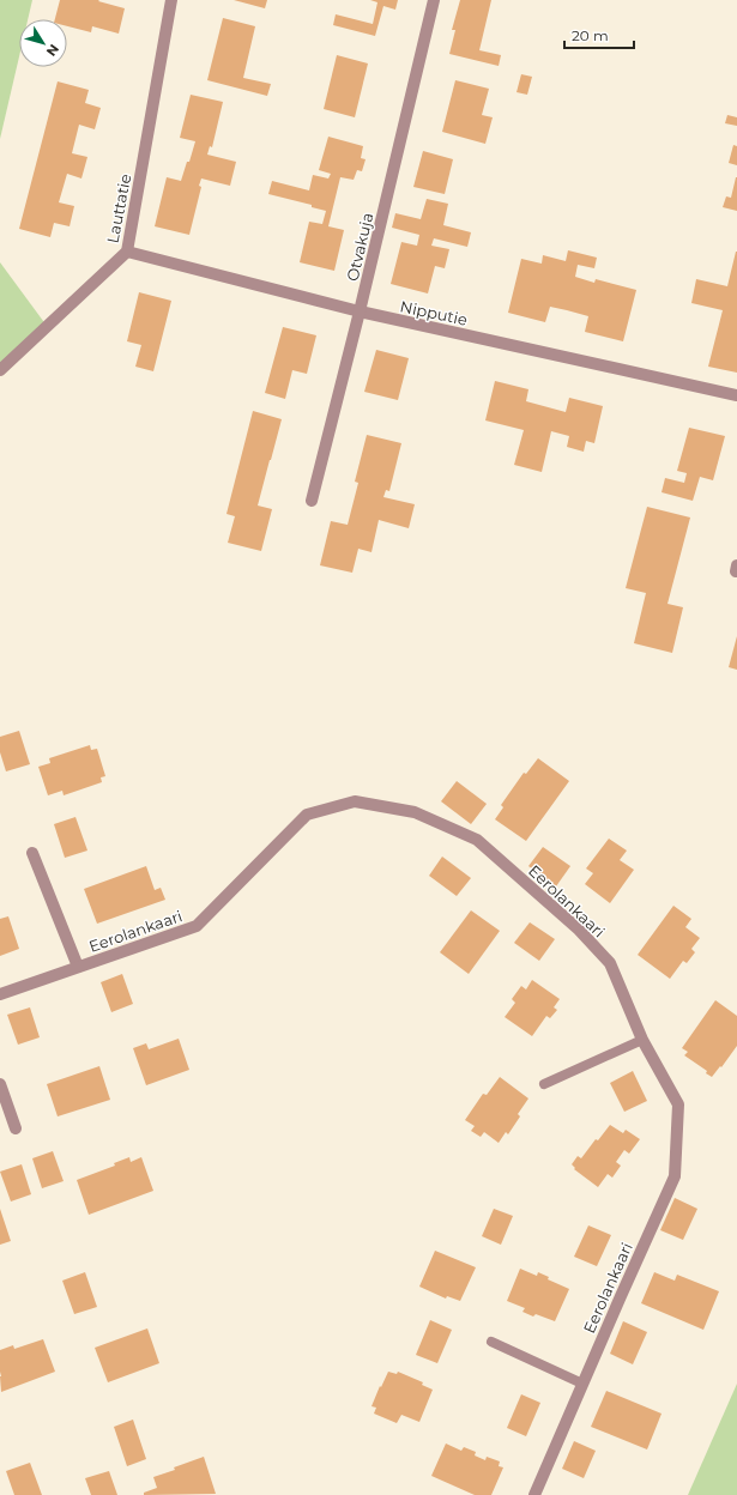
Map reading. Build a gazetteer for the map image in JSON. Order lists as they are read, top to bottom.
{
  "streets": {
    "street": [
      "Lauttatie",
      "Otvakuja",
      "Nipputie",
      "Eerolankaari"
    ]
  },
  "crossings": [
    ["Lauttatie", "Nipputie"],
    ["Otvakuja", "Nipputie"]
  ],
  "scale_bar": "20 m",
  "north": "bottom right"
}
